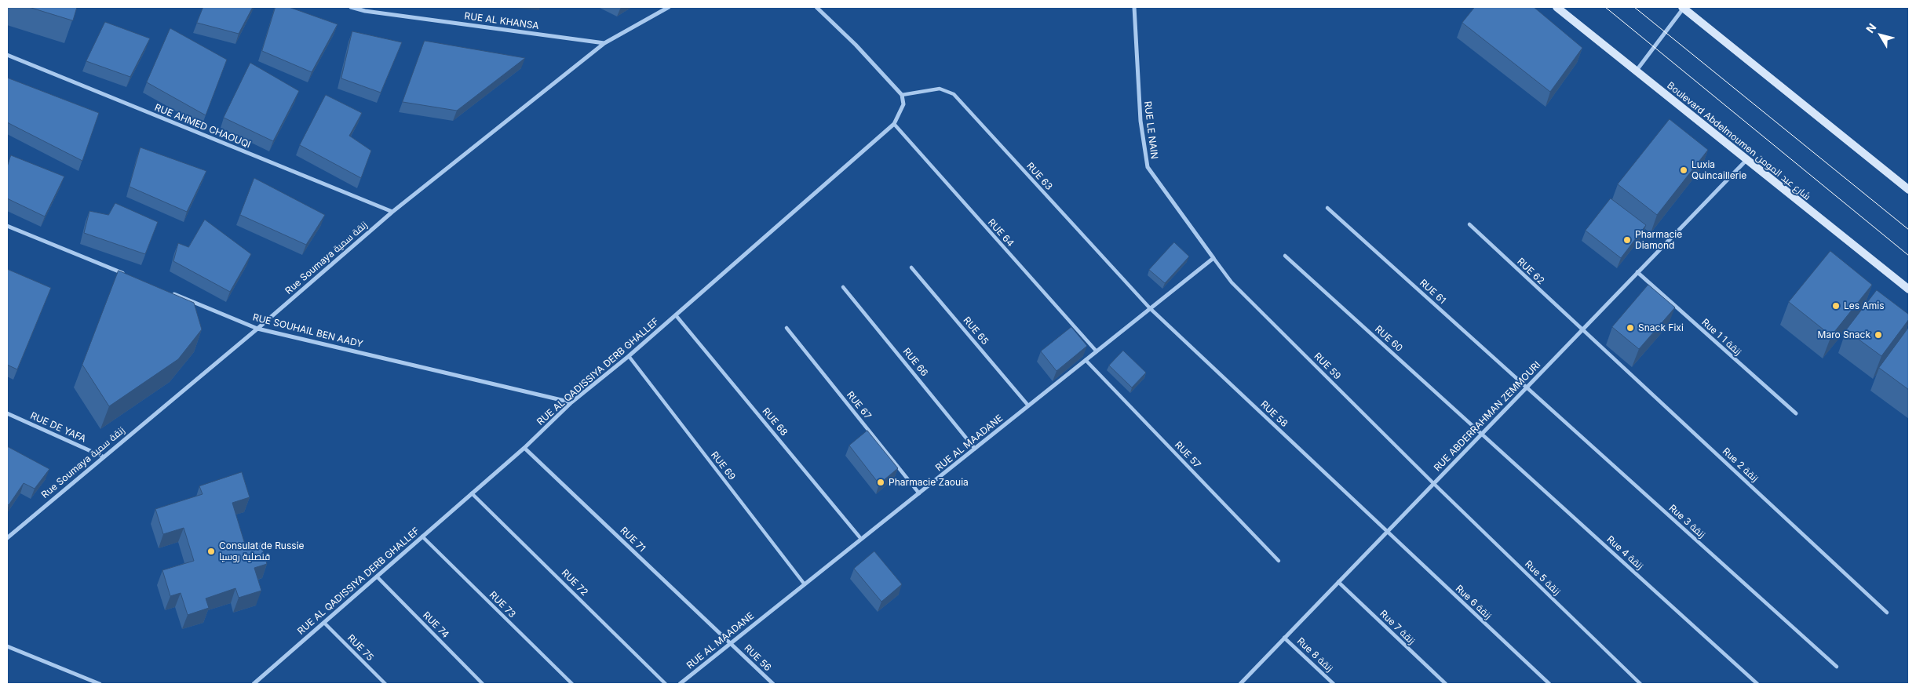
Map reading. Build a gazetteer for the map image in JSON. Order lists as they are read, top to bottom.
{
  "streets": {
    "main road": ["Boulevard Abdelmoumen شارع عبد المومن"],
    "street": [
      "RUE AL KHANSA",
      "RUE AHMED CHAOUQI",
      "RUE LE NAIN",
      "RUE 63",
      "RUE 64",
      "Rue Soumaya زنقة سمية",
      "RUE 62",
      "RUE 61",
      "RUE SOUHAIL BEN AADY",
      "RUE 65",
      "Rue 1 زنقة 1",
      "RUE 60",
      "RUE 66",
      "RUE 59",
      "RUE AL QADISSIYA DERB GHALLEF",
      "RUE 67",
      "RUE 58",
      "RUE ABDERRAHMAN ZEMMOURI",
      "RUE 68",
      "RUE DE YAFA",
      "RUE AL MAADANE",
      "RUE 57",
      "Rue 2 زنقة",
      "RUE 69",
      "Rue 3 زنقة",
      "RUE 71",
      "Rue 4 زنقة",
      "Rue 5 زنقة",
      "RUE 72",
      "Rue 6 زنقة",
      "RUE 73",
      "RUE 74",
      "Rue 7 زنقة",
      "RUE 75",
      "Rue 8 زنقة",
      "RUE 56"
    ]
  },
  "crossings": [
    ["RUE AL KHANSA", "Rue Soumaya زنقة سمية"],
    ["RUE AHMED CHAOUQI", "Rue Soumaya زنقة سمية"],
    ["RUE LE NAIN", "RUE 59"],
    ["RUE LE NAIN", "RUE AL MAADANE"],
    ["Boulevard Abdelmoumen شارع عبد المومن", "RUE ABDERRAHMAN ZEMMOURI"],
    ["RUE 63", "RUE AL QADISSIYA DERB GHALLEF"],
    ["RUE 63", "RUE 58"],
    ["RUE 63", "RUE AL MAADANE"],
    ["RUE 64", "RUE AL QADISSIYA DERB GHALLEF"],
    ["RUE 64", "RUE AL MAADANE"],
    ["Rue Soumaya زنقة سمية", "RUE SOUHAIL BEN AADY"],
    ["Rue Soumaya زنقة سمية", "RUE DE YAFA"],
    ["RUE 62", "RUE ABDERRAHMAN ZEMMOURI"],
    ["RUE 62", "Rue 2 زنقة"],
    ["RUE 61", "RUE ABDERRAHMAN ZEMMOURI"],
    ["RUE 61", "Rue 3 زنقة"],
    ["RUE SOUHAIL BEN AADY", "RUE AL QADISSIYA DERB GHALLEF"],
    ["RUE 65", "RUE AL MAADANE"],
    ["Rue 1 زنقة 1", "RUE ABDERRAHMAN ZEMMOURI"],
    ["RUE 60", "RUE ABDERRAHMAN ZEMMOURI"],
    ["RUE 60", "Rue 4 زنقة"],
    ["RUE 66", "RUE AL MAADANE"],
    ["RUE 59", "RUE ABDERRAHMAN ZEMMOURI"],
    ["RUE 59", "RUE AL MAADANE"],
    ["RUE 59", "Rue 5 زنقة"],
    ["RUE AL QADISSIYA DERB GHALLEF", "RUE 68"],
    ["RUE AL QADISSIYA DERB GHALLEF", "RUE 69"],
    ["RUE AL QADISSIYA DERB GHALLEF", "RUE 71"],
    ["RUE AL QADISSIYA DERB GHALLEF", "RUE 72"],
    ["RUE AL QADISSIYA DERB GHALLEF", "RUE 73"],
    ["RUE AL QADISSIYA DERB GHALLEF", "RUE 74"],
    ["RUE AL QADISSIYA DERB GHALLEF", "RUE 75"],
    ["RUE 67", "RUE AL MAADANE"],
    ["RUE 58", "RUE ABDERRAHMAN ZEMMOURI"],
    ["RUE 58", "RUE AL MAADANE"],
    ["RUE 58", "Rue 6 زنقة"],
    ["RUE ABDERRAHMAN ZEMMOURI", "Rue 2 زنقة"],
    ["RUE ABDERRAHMAN ZEMMOURI", "Rue 3 زنقة"],
    ["RUE ABDERRAHMAN ZEMMOURI", "Rue 4 زنقة"],
    ["RUE ABDERRAHMAN ZEMMOURI", "Rue 5 زنقة"],
    ["RUE ABDERRAHMAN ZEMMOURI", "Rue 6 زنقة"],
    ["RUE ABDERRAHMAN ZEMMOURI", "Rue 7 زنقة"],
    ["RUE ABDERRAHMAN ZEMMOURI", "Rue 8 زنقة"],
    ["RUE 68", "RUE AL MAADANE"],
    ["RUE AL MAADANE", "RUE 57"],
    ["RUE AL MAADANE", "RUE 69"],
    ["RUE AL MAADANE", "RUE 71"],
    ["RUE AL MAADANE", "RUE 56"],
    ["RUE 71", "RUE 56"]
  ],
  "places": [
    "Luxia Quincaillerie",
    "Pharmacie Diamond",
    "Les Amis",
    "Snack Fixi",
    "Maro Snack",
    "Pharmacie Zaouia",
    "Consulat de Russie قنصلية روسيا"
  ],
  "north": "top left"
}
